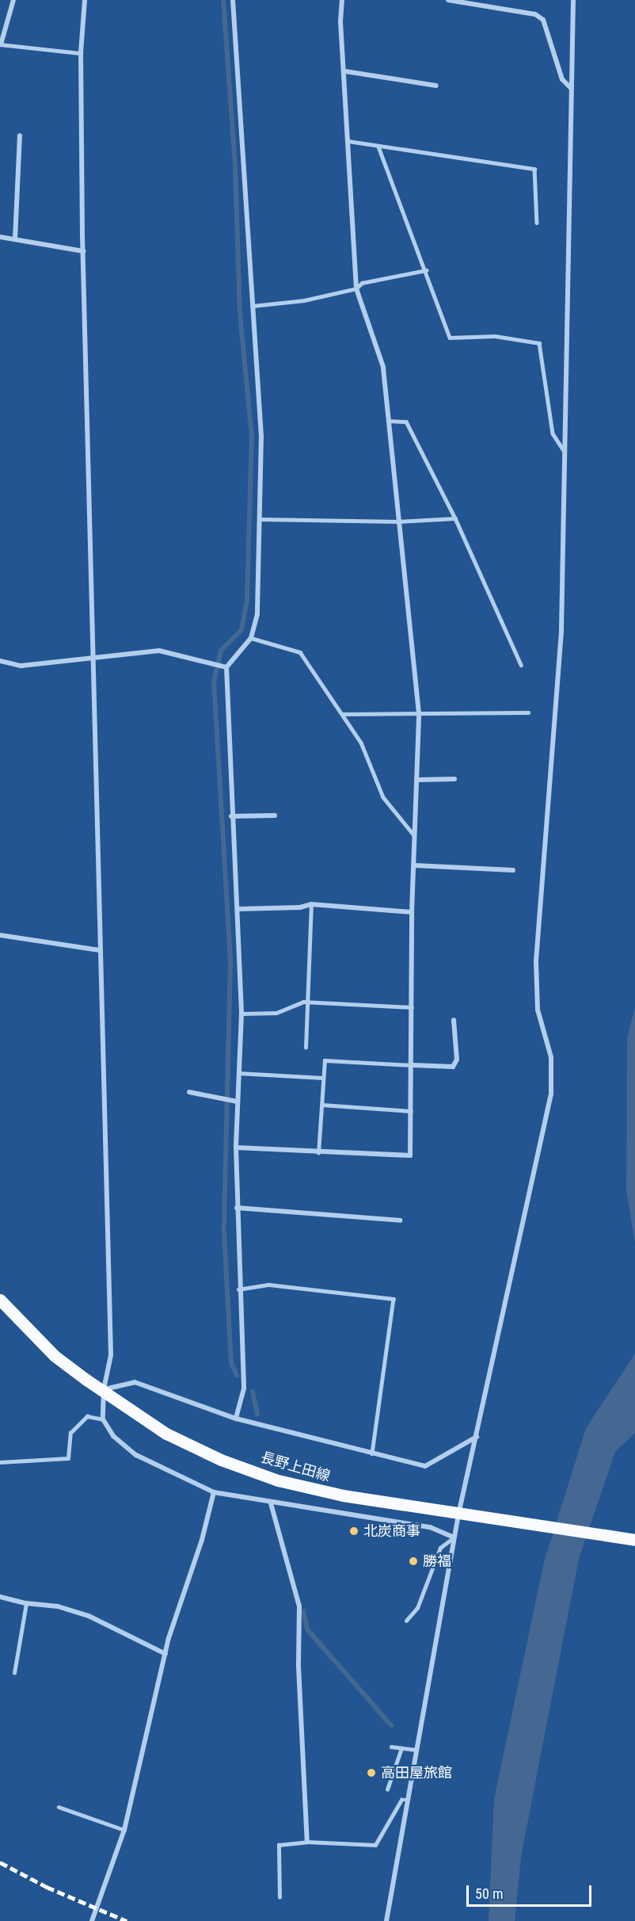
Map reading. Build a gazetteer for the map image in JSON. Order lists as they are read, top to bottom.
{
  "streets": {
    "main road": ["長野上田線"]
  },
  "places": ["北炭商事", "勝福", "高田屋旅館"],
  "scale_bar": "50 m"
}
